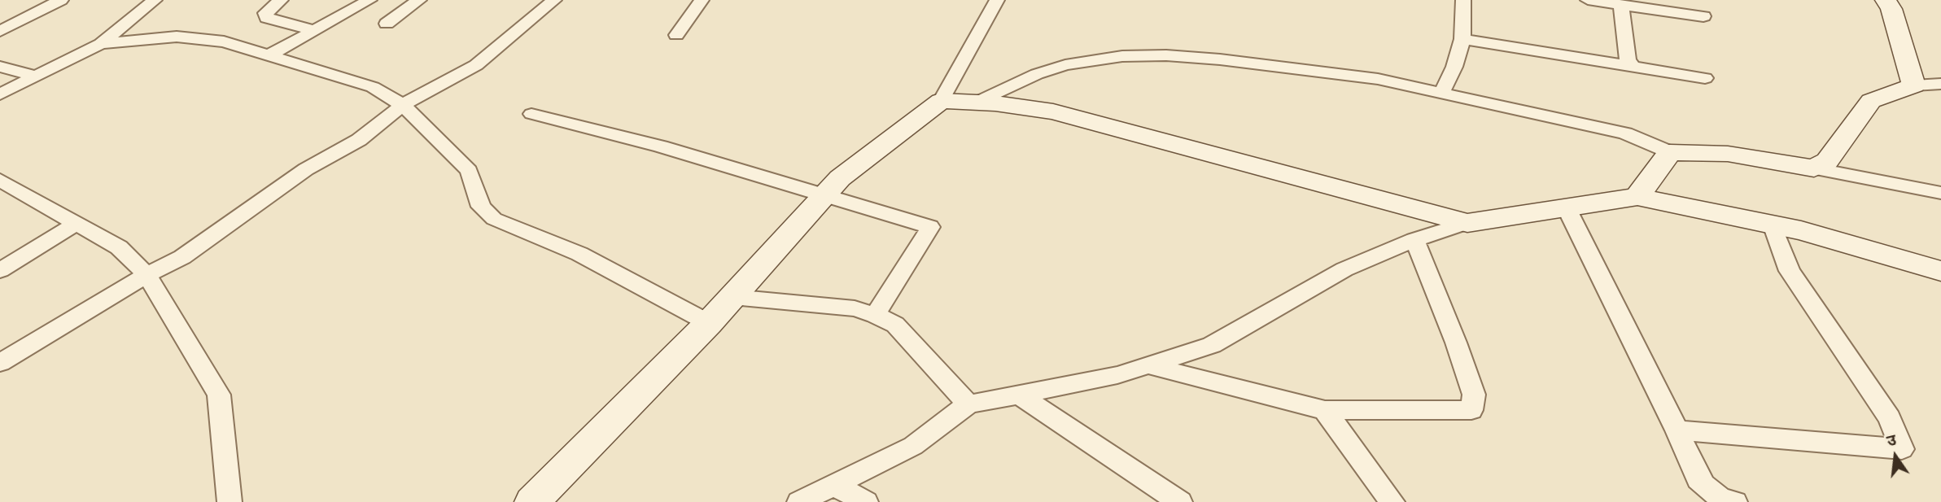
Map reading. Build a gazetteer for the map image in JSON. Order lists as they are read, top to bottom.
{
  "north": "top"
}
